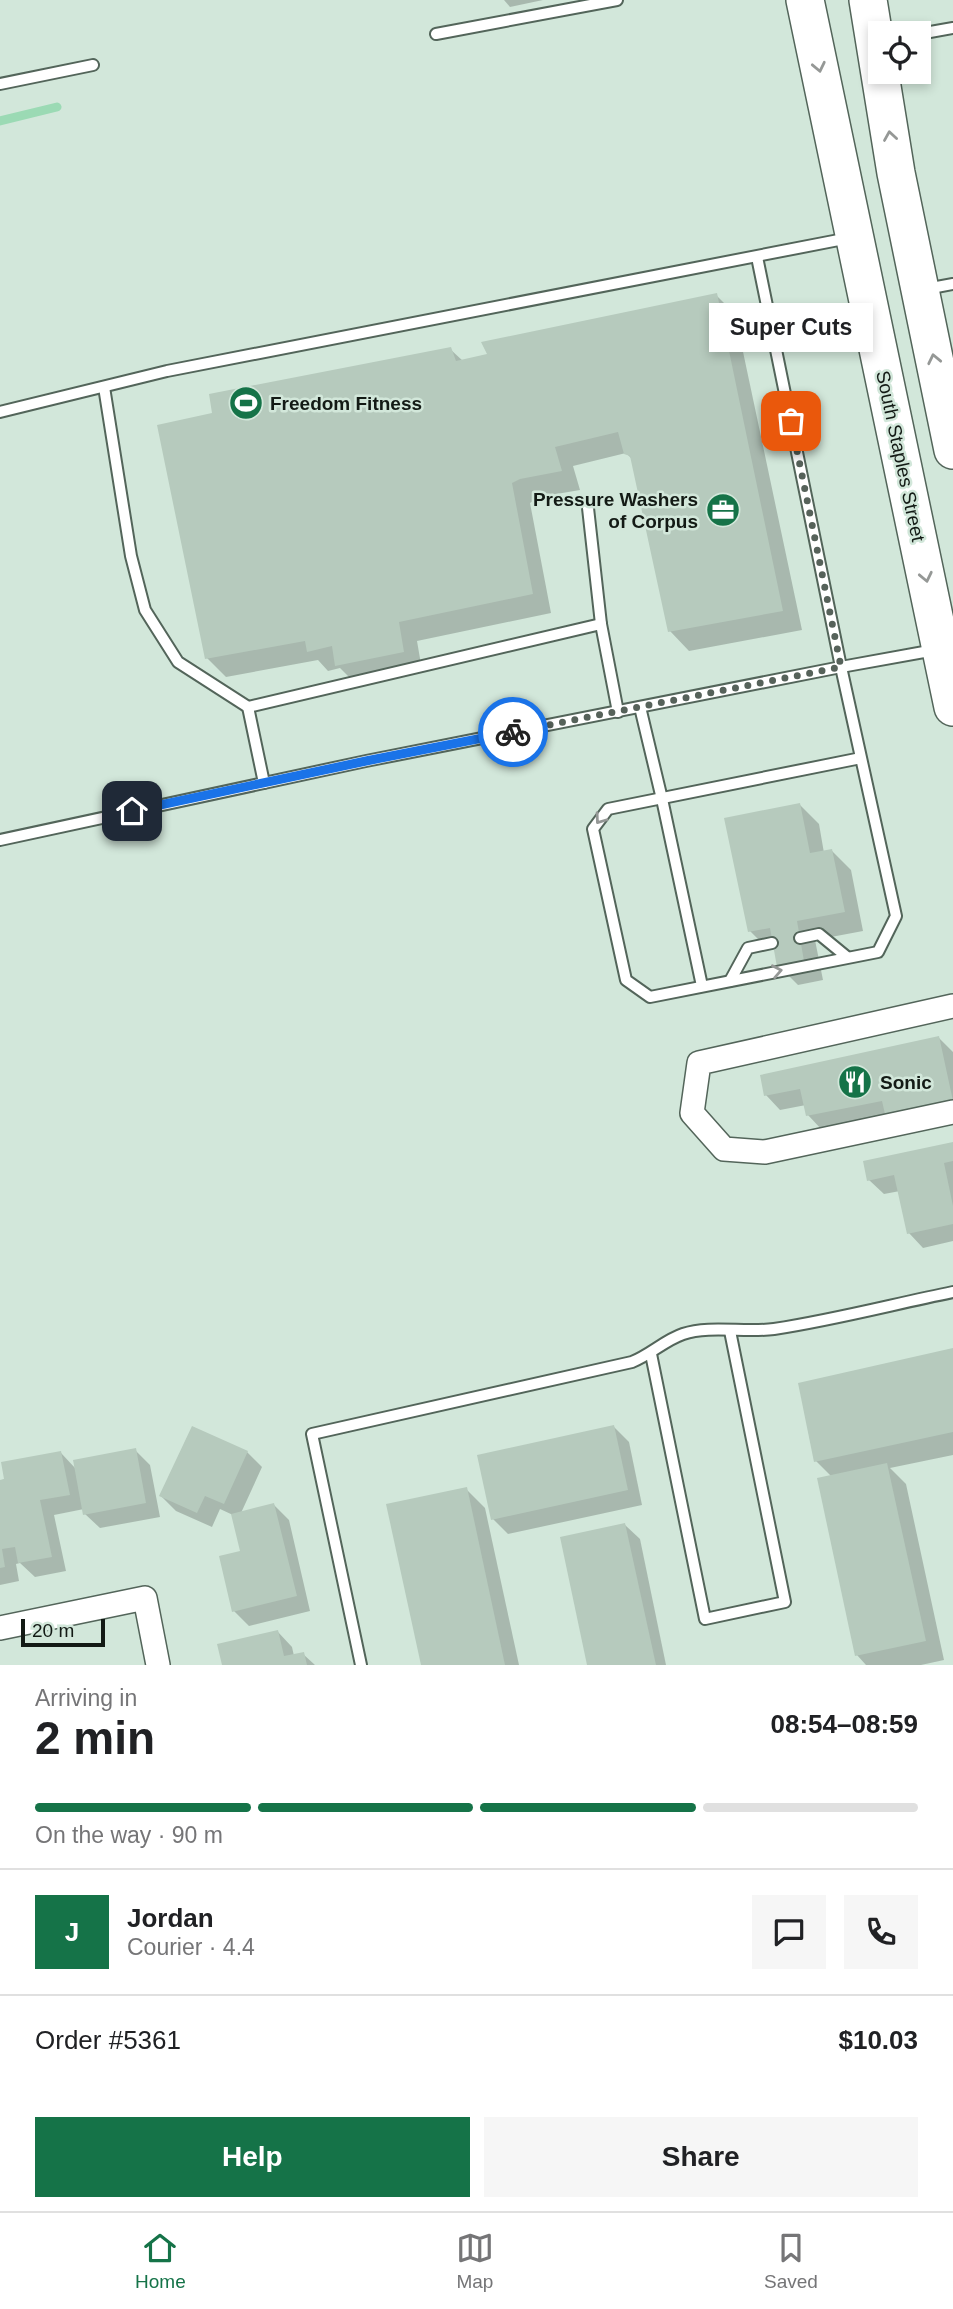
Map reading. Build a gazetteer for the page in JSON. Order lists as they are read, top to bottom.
{
  "streets": {
    "main road": ["South Staples Street"]
  },
  "places": {
    "sports": ["Freedom Fitness"],
    "other": ["Super Cuts"],
    "office": ["Pressure Washers of Corpus"],
    "restaurant": ["Sonic"]
  },
  "scale_bar": "20 m",
  "page": {
    "bubble": "Super Cuts",
    "scale": "20 m",
    "heading": ["2 min", "Arriving in", "08:54–08:59"],
    "panel": [
      "Jordan",
      "Courier · 4.4",
      "Order #5361",
      "$10.03"
    ],
    "bar": "On the way · 90 m",
    "round": "J",
    "buttons": ["Help", "Share"],
    "tabs": ["Home", "Map", "Saved"]
  }
}
